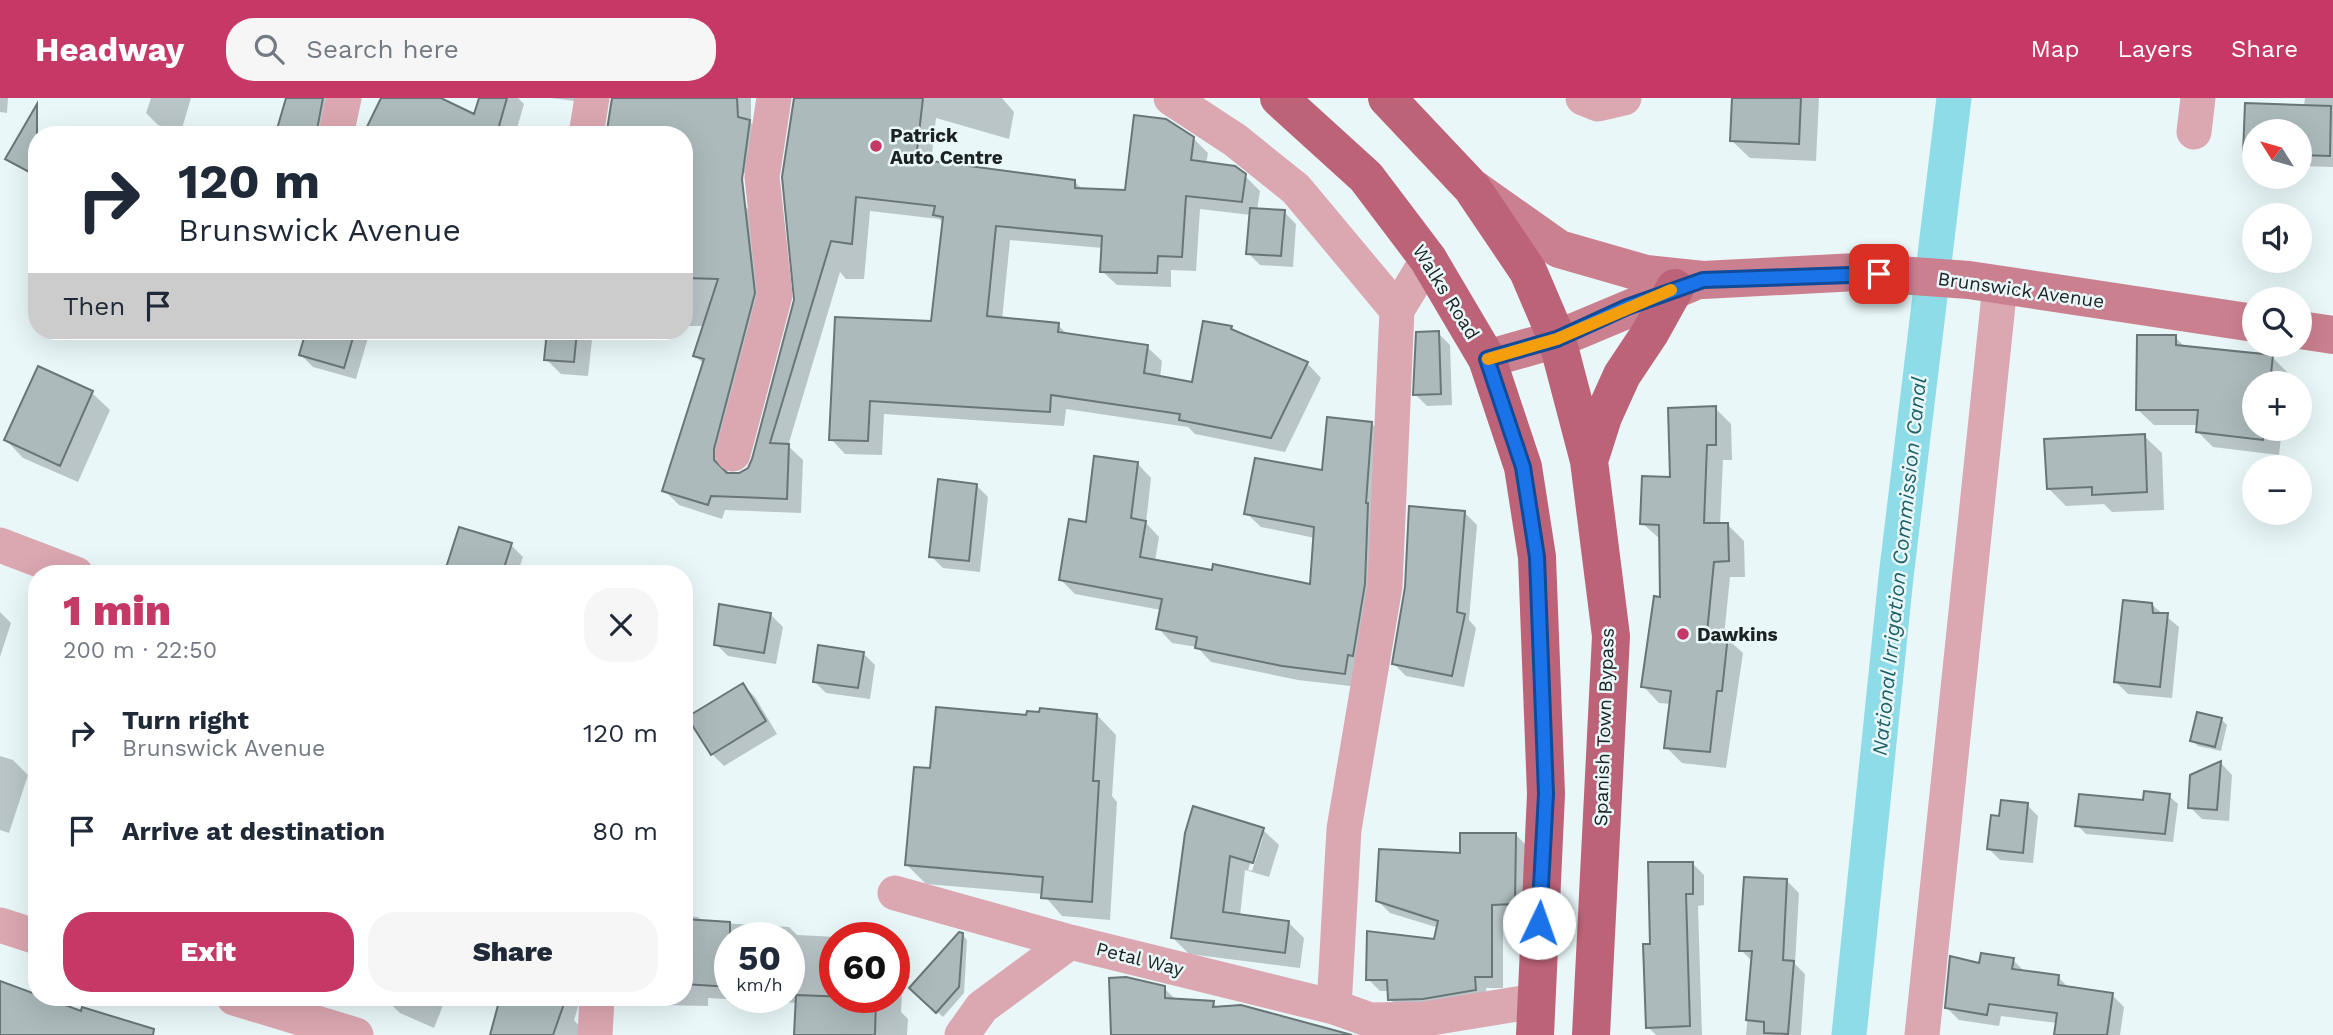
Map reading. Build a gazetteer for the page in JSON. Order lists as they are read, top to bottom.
{
  "streets": {
    "main road": ["Brunswick Avenue", "Walks Road", "Spanish Town Bypass"],
    "street": ["Petal Way"]
  },
  "crossings": [
    ["Brunswick Avenue", "Walks Road"],
    ["Brunswick Avenue", "Spanish Town Bypass"]
  ],
  "water": ["National Irrigation Commission Canal"],
  "places": ["Patrick Auto Centre", "Dawkins"],
  "north": "top left",
  "page": {
    "header": "Headway",
    "search": "Search here",
    "nav": ["Map", "Layers", "Share"],
    "map_buttons": ["+", "−"],
    "turn": ["120 m", "Brunswick Avenue"],
    "then": "Then",
    "heading": ["1 min", "200 m · 22:50"],
    "list": [
      {
        "name": "Turn right",
        "note": "Brunswick Avenue",
        "value": "120 m"
      },
      {
        "name": "Arrive at destination",
        "value": "80 m"
      }
    ],
    "buttons": ["Exit", "Share"],
    "speed": "50 km/h",
    "limit": "60"
  }
}
